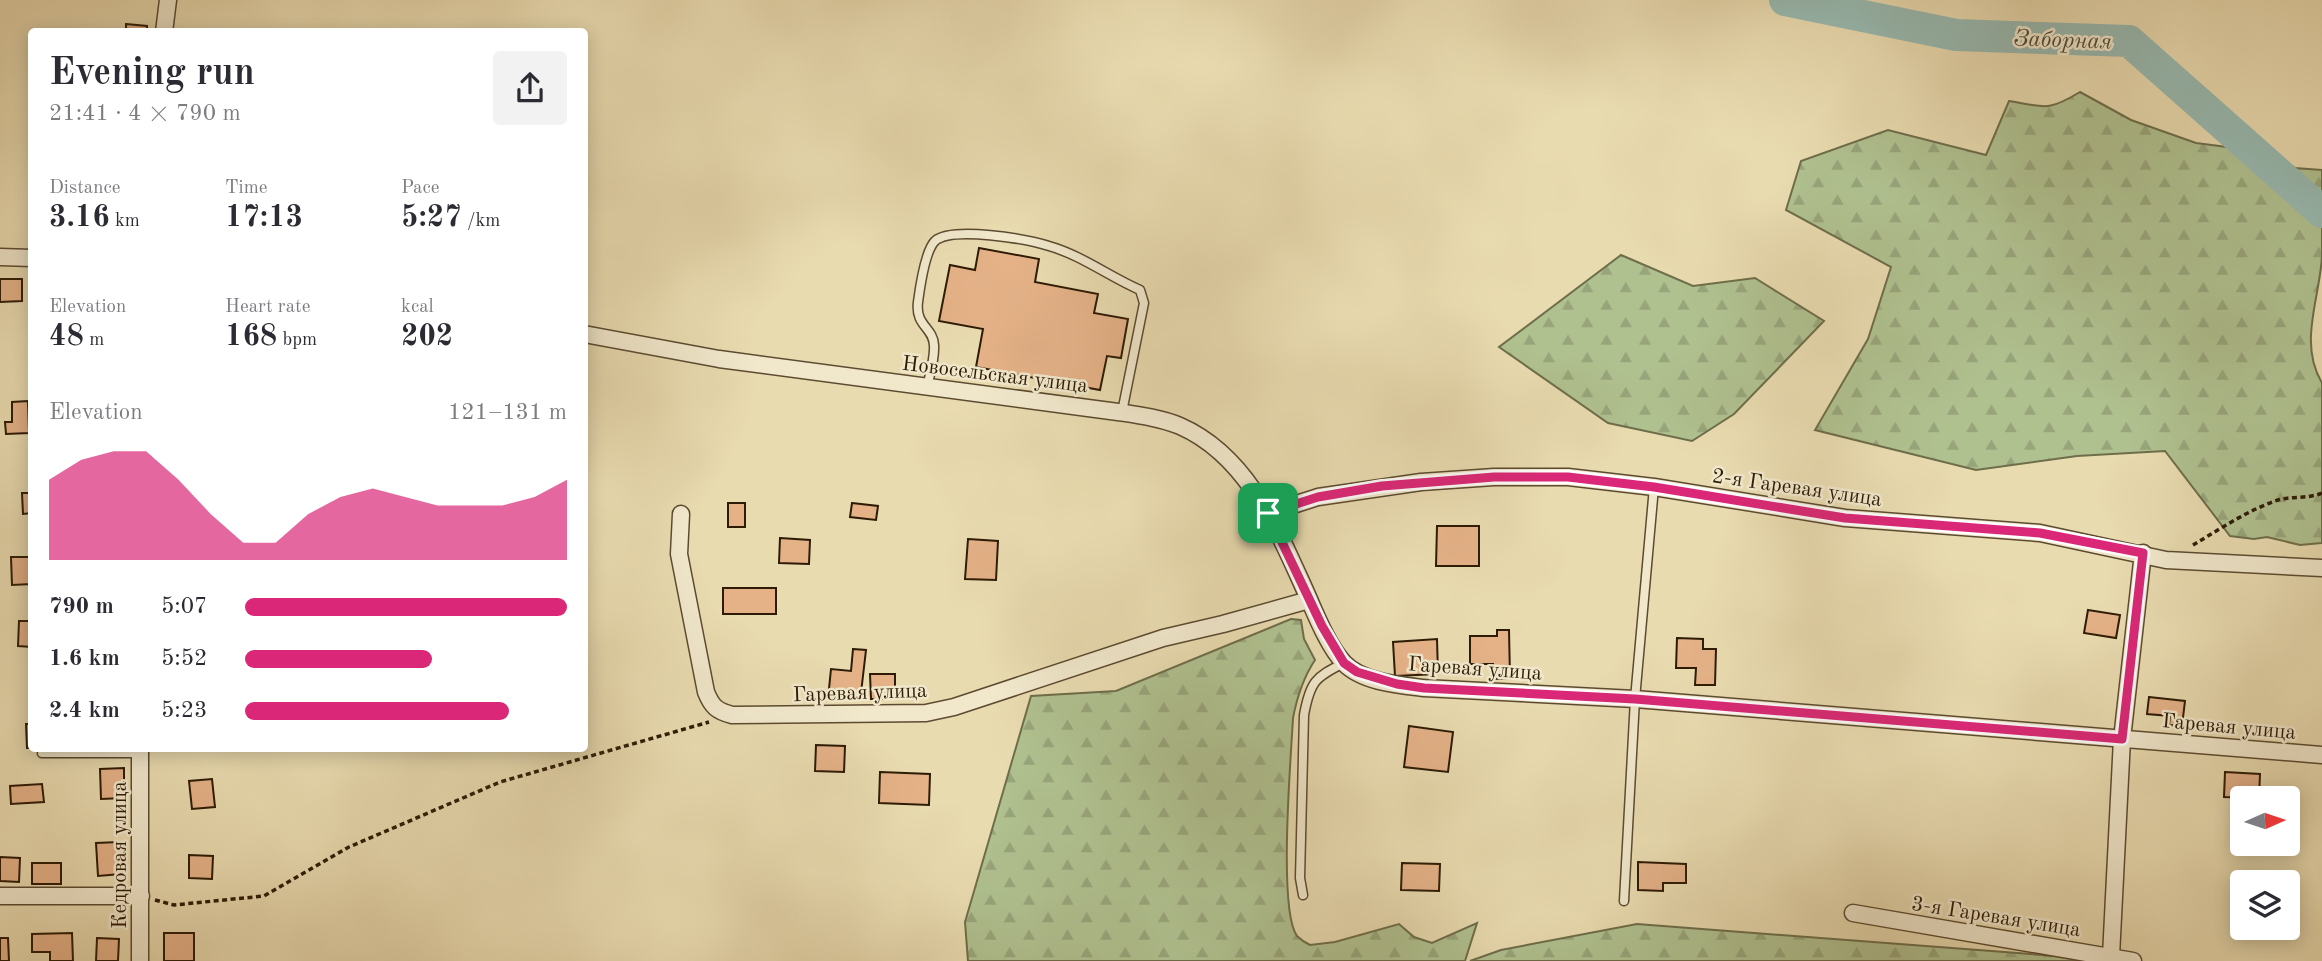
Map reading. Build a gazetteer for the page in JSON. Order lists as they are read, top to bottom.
{
  "streets": {
    "street": [
      "Новосельская улица",
      "2-я Гаревая улица",
      "Гаревая улица",
      "Кедровая улица",
      "3-я Гаревая улица"
    ]
  },
  "crossings": [
    ["Новосельская улица", "2-я Гаревая улица"],
    ["Новосельская улица", "Гаревая улица"]
  ],
  "water": ["Заборная"],
  "north": "right",
  "page": {
    "heading": ["Evening run", "21:41 · 4 × 790 m"],
    "stats": [
      ["Distance", "3.16 km"],
      ["Time", "17:13"],
      ["Pace", "5:27 /km"],
      ["Elevation", "48 m"],
      ["Heart rate", "168 bpm"],
      ["kcal", "202"]
    ],
    "chart": ["Elevation", "121–131 m"],
    "list": [
      {
        "name": "790 m",
        "note": "5:07"
      },
      {
        "name": "1.6 km",
        "note": "5:52"
      },
      {
        "name": "2.4 km",
        "note": "5:23"
      }
    ]
  }
}
